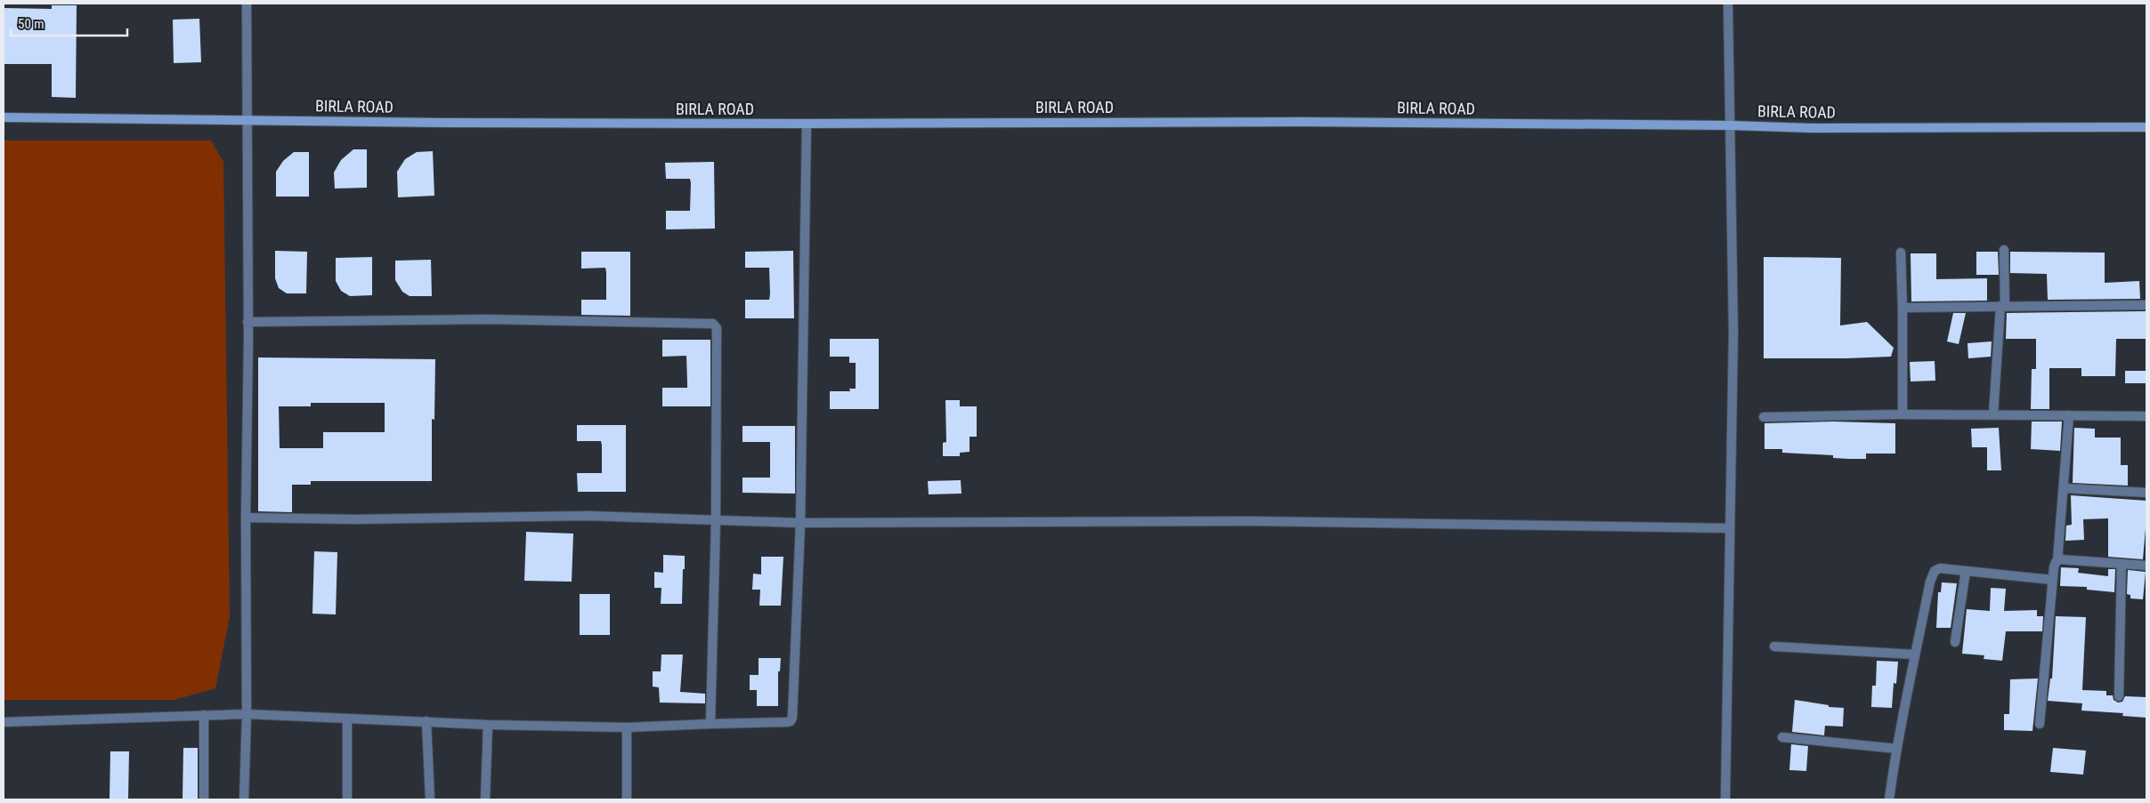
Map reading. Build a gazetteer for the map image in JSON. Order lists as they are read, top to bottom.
{
  "streets": {
    "street": ["BIRLA ROAD"]
  },
  "scale_bar": "50 m"
}
